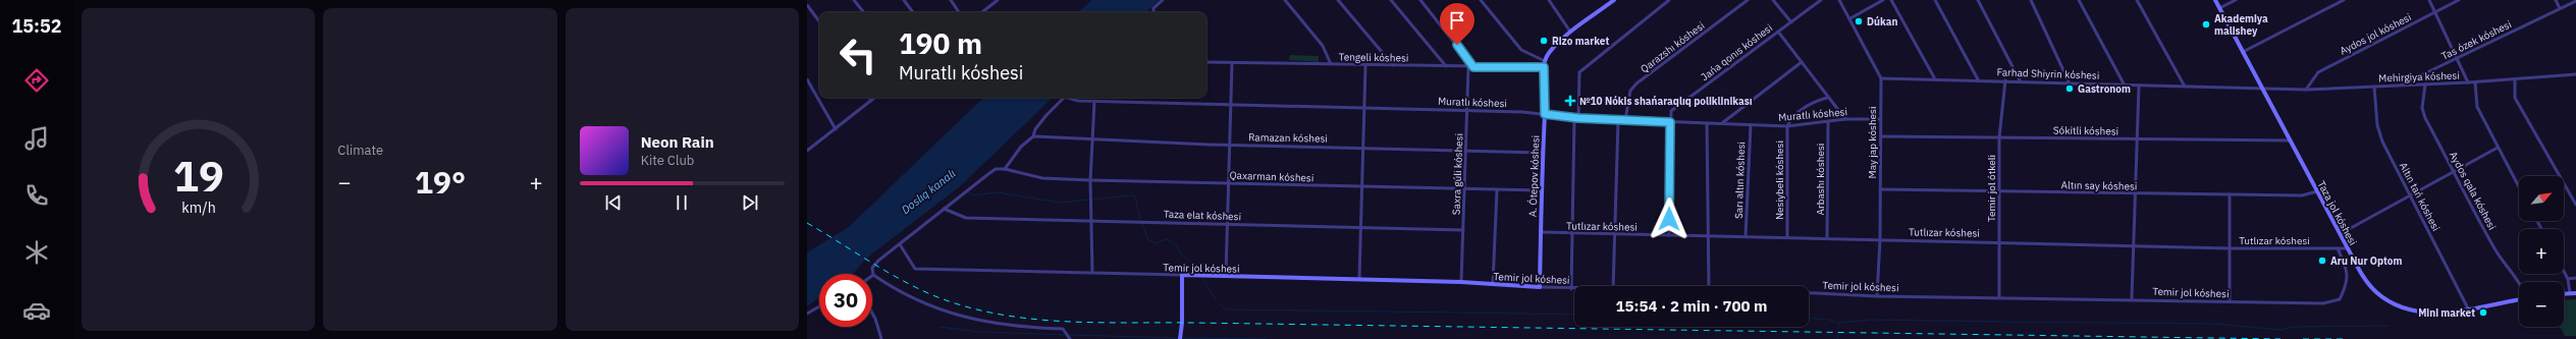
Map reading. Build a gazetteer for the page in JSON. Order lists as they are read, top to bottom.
{
  "streets": {
    "street": [
      "Aydos jol kóshesi",
      "Tas ózek kóshesi",
      "Qarazshı kóshesi",
      "Jańa qonıs kóshesi",
      "Tengeli kóshesi",
      "Farhad Shiyrin kóshesi",
      "Mehirgiya kóshesi",
      "Muratlı kóshesi",
      "Sókitli kóshesi",
      "Ramazan kóshesi",
      "May jap kóshesi",
      "Saxra gúli kóshesi",
      "Qaxarman kóshesi",
      "A. Ótepov kóshesi",
      "Arbashı kóshesi",
      "Sarı altın kóshesi",
      "Nesiybeli kóshesi",
      "Altın say kóshesi",
      "Temir jol ótkeli",
      "Aydos qala kóshesi",
      "Altın tań kóshesi",
      "Taza jol kóshesi",
      "Taza elat kóshesi",
      "Tutlızar kóshesi",
      "Temir jol kóshesi"
    ]
  },
  "crossings": [
    ["Aydos jol kóshesi", "Mehirgiya kóshesi"],
    ["Tas ózek kóshesi", "Mehirgiya kóshesi"],
    ["Qarazshı kóshesi", "Muratlı kóshesi"],
    ["Jańa qonıs kóshesi", "Muratlı kóshesi"],
    ["Tengeli kóshesi", "Saxra gúli kóshesi"],
    ["Tengeli kóshesi", "A. Ótepov kóshesi"],
    ["Farhad Shiyrin kóshesi", "Mehirgiya kóshesi"],
    ["Farhad Shiyrin kóshesi", "May jap kóshesi"],
    ["Farhad Shiyrin kóshesi", "Temir jol ótkeli"],
    ["Farhad Shiyrin kóshesi", "Taza jol kóshesi"],
    ["Mehirgiya kóshesi", "Aydos qala kóshesi"],
    ["Mehirgiya kóshesi", "Altın tań kóshesi"],
    ["Mehirgiya kóshesi", "Taza jol kóshesi"],
    ["Muratlı kóshesi", "May jap kóshesi"],
    ["Muratlı kóshesi", "Saxra gúli kóshesi"],
    ["Muratlı kóshesi", "A. Ótepov kóshesi"],
    ["Muratlı kóshesi", "Arbashı kóshesi"],
    ["Muratlı kóshesi", "Sarı altın kóshesi"],
    ["Muratlı kóshesi", "Nesiybeli kóshesi"],
    ["Sókitli kóshesi", "May jap kóshesi"],
    ["Sókitli kóshesi", "Temir jol ótkeli"],
    ["Sókitli kóshesi", "Taza jol kóshesi"],
    ["Ramazan kóshesi", "Saxra gúli kóshesi"],
    ["Ramazan kóshesi", "A. Ótepov kóshesi"],
    ["May jap kóshesi", "Altın say kóshesi"],
    ["May jap kóshesi", "Tutlızar kóshesi"],
    ["May jap kóshesi", "Temir jol kóshesi"],
    ["Saxra gúli kóshesi", "Qaxarman kóshesi"],
    ["Saxra gúli kóshesi", "Taza elat kóshesi"],
    ["Saxra gúli kóshesi", "Temir jol kóshesi"],
    ["Qaxarman kóshesi", "A. Ótepov kóshesi"],
    ["A. Ótepov kóshesi", "Tutlızar kóshesi"],
    ["A. Ótepov kóshesi", "Temir jol kóshesi"],
    ["Arbashı kóshesi", "Tutlızar kóshesi"],
    ["Sarı altın kóshesi", "Tutlızar kóshesi"],
    ["Nesiybeli kóshesi", "Tutlızar kóshesi"],
    ["Altın say kóshesi", "Temir jol ótkeli"],
    ["Altın say kóshesi", "Taza jol kóshesi"],
    ["Temir jol ótkeli", "Tutlızar kóshesi"],
    ["Temir jol ótkeli", "Temir jol kóshesi"],
    ["Altın tań kóshesi", "Taza jol kóshesi"],
    ["Taza jol kóshesi", "Tutlızar kóshesi"],
    ["Tutlızar kóshesi", "Temir jol kóshesi"]
  ],
  "water": ["Doslıq kanalı"],
  "places": {
    "other": [
      "Dúkan",
      "Akademiya malishey",
      "Rizo market",
      "Gastronom",
      "Aru Nur Optom",
      "Mini market"
    ],
    "health": ["№10 Nókis shańaraqlıq poliklinikası"]
  },
  "north": "top right",
  "page": {
    "tabs": "15:52",
    "tile": "Climate",
    "turn": ["190 m", "Muratlı kóshesi"],
    "song": ["Neon Rain", "Kite Club"],
    "heat": ["−", "19°", "+"],
    "map_buttons": ["+", "−"],
    "limit": "30",
    "trip": "15:54 · 2 min · 700 m",
    "gauge": ["19", "km/h"]
  }
}
